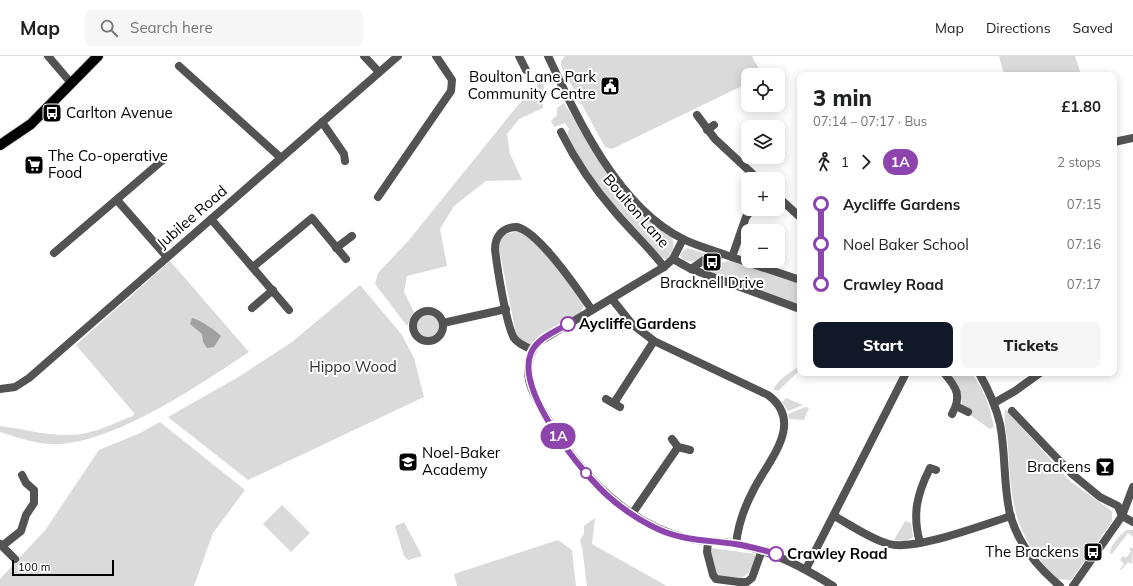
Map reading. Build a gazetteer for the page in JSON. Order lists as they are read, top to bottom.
{
  "streets": {
    "street": ["Boulton Lane", "Jubilee Road"]
  },
  "parks": ["Hippo Wood"],
  "places": {
    "public building": ["Boulton Lane Park Community Centre"],
    "bus stop": ["Carlton Avenue", "Bracknell Drive", "The Brackens"],
    "supermarket": ["The Co-operative Food"],
    "other": ["Aycliffe Gardens", "Crawley Road"],
    "school or university": ["Noel-Baker Academy"],
    "bar": ["Brackens"]
  },
  "lines": ["bus line 1A"],
  "scale_bar": "100 m",
  "page": {
    "header": "Map",
    "search": "Search here",
    "nav": ["Map", "Directions", "Saved"],
    "on_map": "1A",
    "map_buttons": ["+", "−"],
    "heading": ["3 min", "07:14 – 07:17 · Bus", "£1.80"],
    "legs": ["1", "1A", "2 stops"],
    "list": [
      {
        "name": "Aycliffe Gardens",
        "value": "07:15"
      },
      {
        "name": "Noel Baker School",
        "value": "07:16"
      },
      {
        "name": "Crawley Road",
        "value": "07:17"
      }
    ],
    "buttons": ["Start", "Tickets"],
    "scale": "100 m"
  }
}
